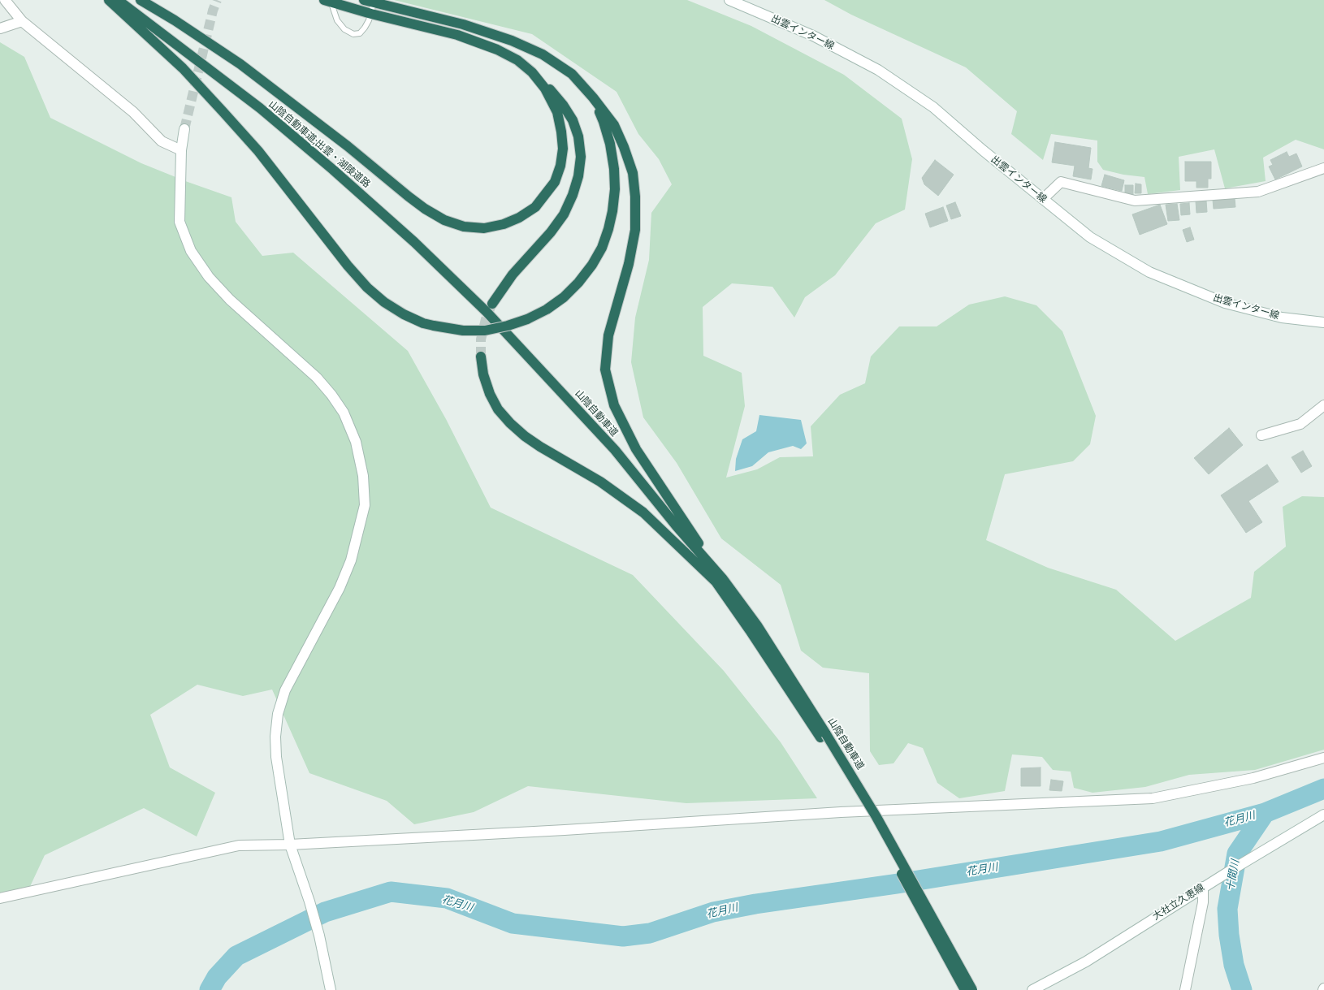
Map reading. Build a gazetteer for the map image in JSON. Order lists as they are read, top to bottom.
{
  "streets": {
    "highway": ["山陰自動車道;出雲・湖陵道路", "山陰自動車道"],
    "street": ["出雲インター線", "大社立久恵線"]
  },
  "crossings": [
    ["山陰自動車道;出雲・湖陵道路", "山陰自動車道"]
  ],
  "water": ["花月川", "十間川"]
}
